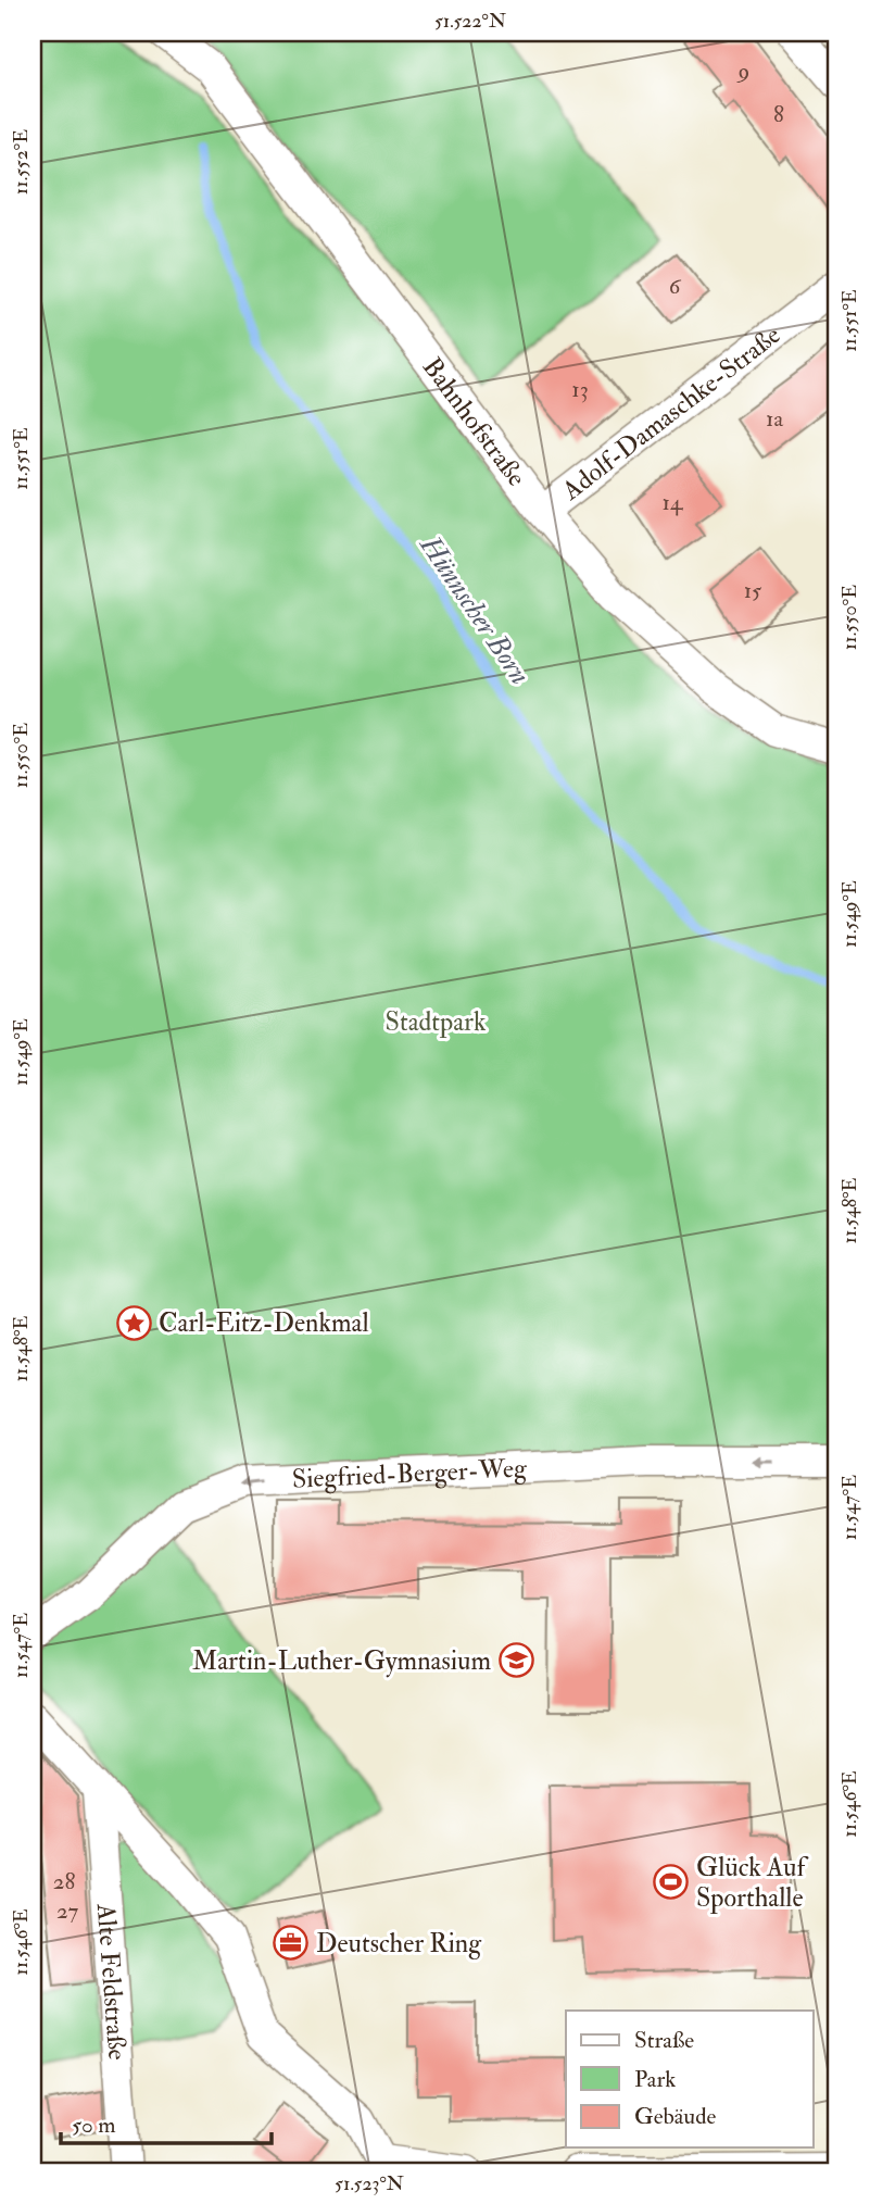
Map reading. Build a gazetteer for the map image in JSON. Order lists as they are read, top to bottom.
{
  "streets": {
    "street": [
      "Adolf-Damaschke-Straße",
      "Bahnhofstraße",
      "Siegfried-Berger-Weg",
      "Alte Feldstraße"
    ]
  },
  "crossings": [
    ["Adolf-Damaschke-Straße", "Bahnhofstraße"]
  ],
  "one_way": ["Siegfried-Berger-Weg"],
  "water": ["Hünnscher Born"],
  "parks": ["Stadtpark"],
  "places": {
    "place": ["Carl-Eitz-Denkmal"],
    "school or university": ["Martin-Luther-Gymnasium"],
    "sports": ["Glück Auf Sporthalle"],
    "office": ["Deutscher Ring"]
  },
  "house_numbers": [
    "9",
    "8",
    "6",
    "13",
    "1a",
    "14",
    "15",
    "28",
    "27"
  ],
  "legend": ["Straße", "Park", "Gebäude"],
  "scale_bar": "50 m",
  "coordinates": [
    "51.522°N",
    "11.552°E",
    "11.551°E",
    "11.550°E",
    "11.549°E",
    "11.548°E",
    "11.547°E",
    "11.546°E",
    "51.523°N"
  ]
}
